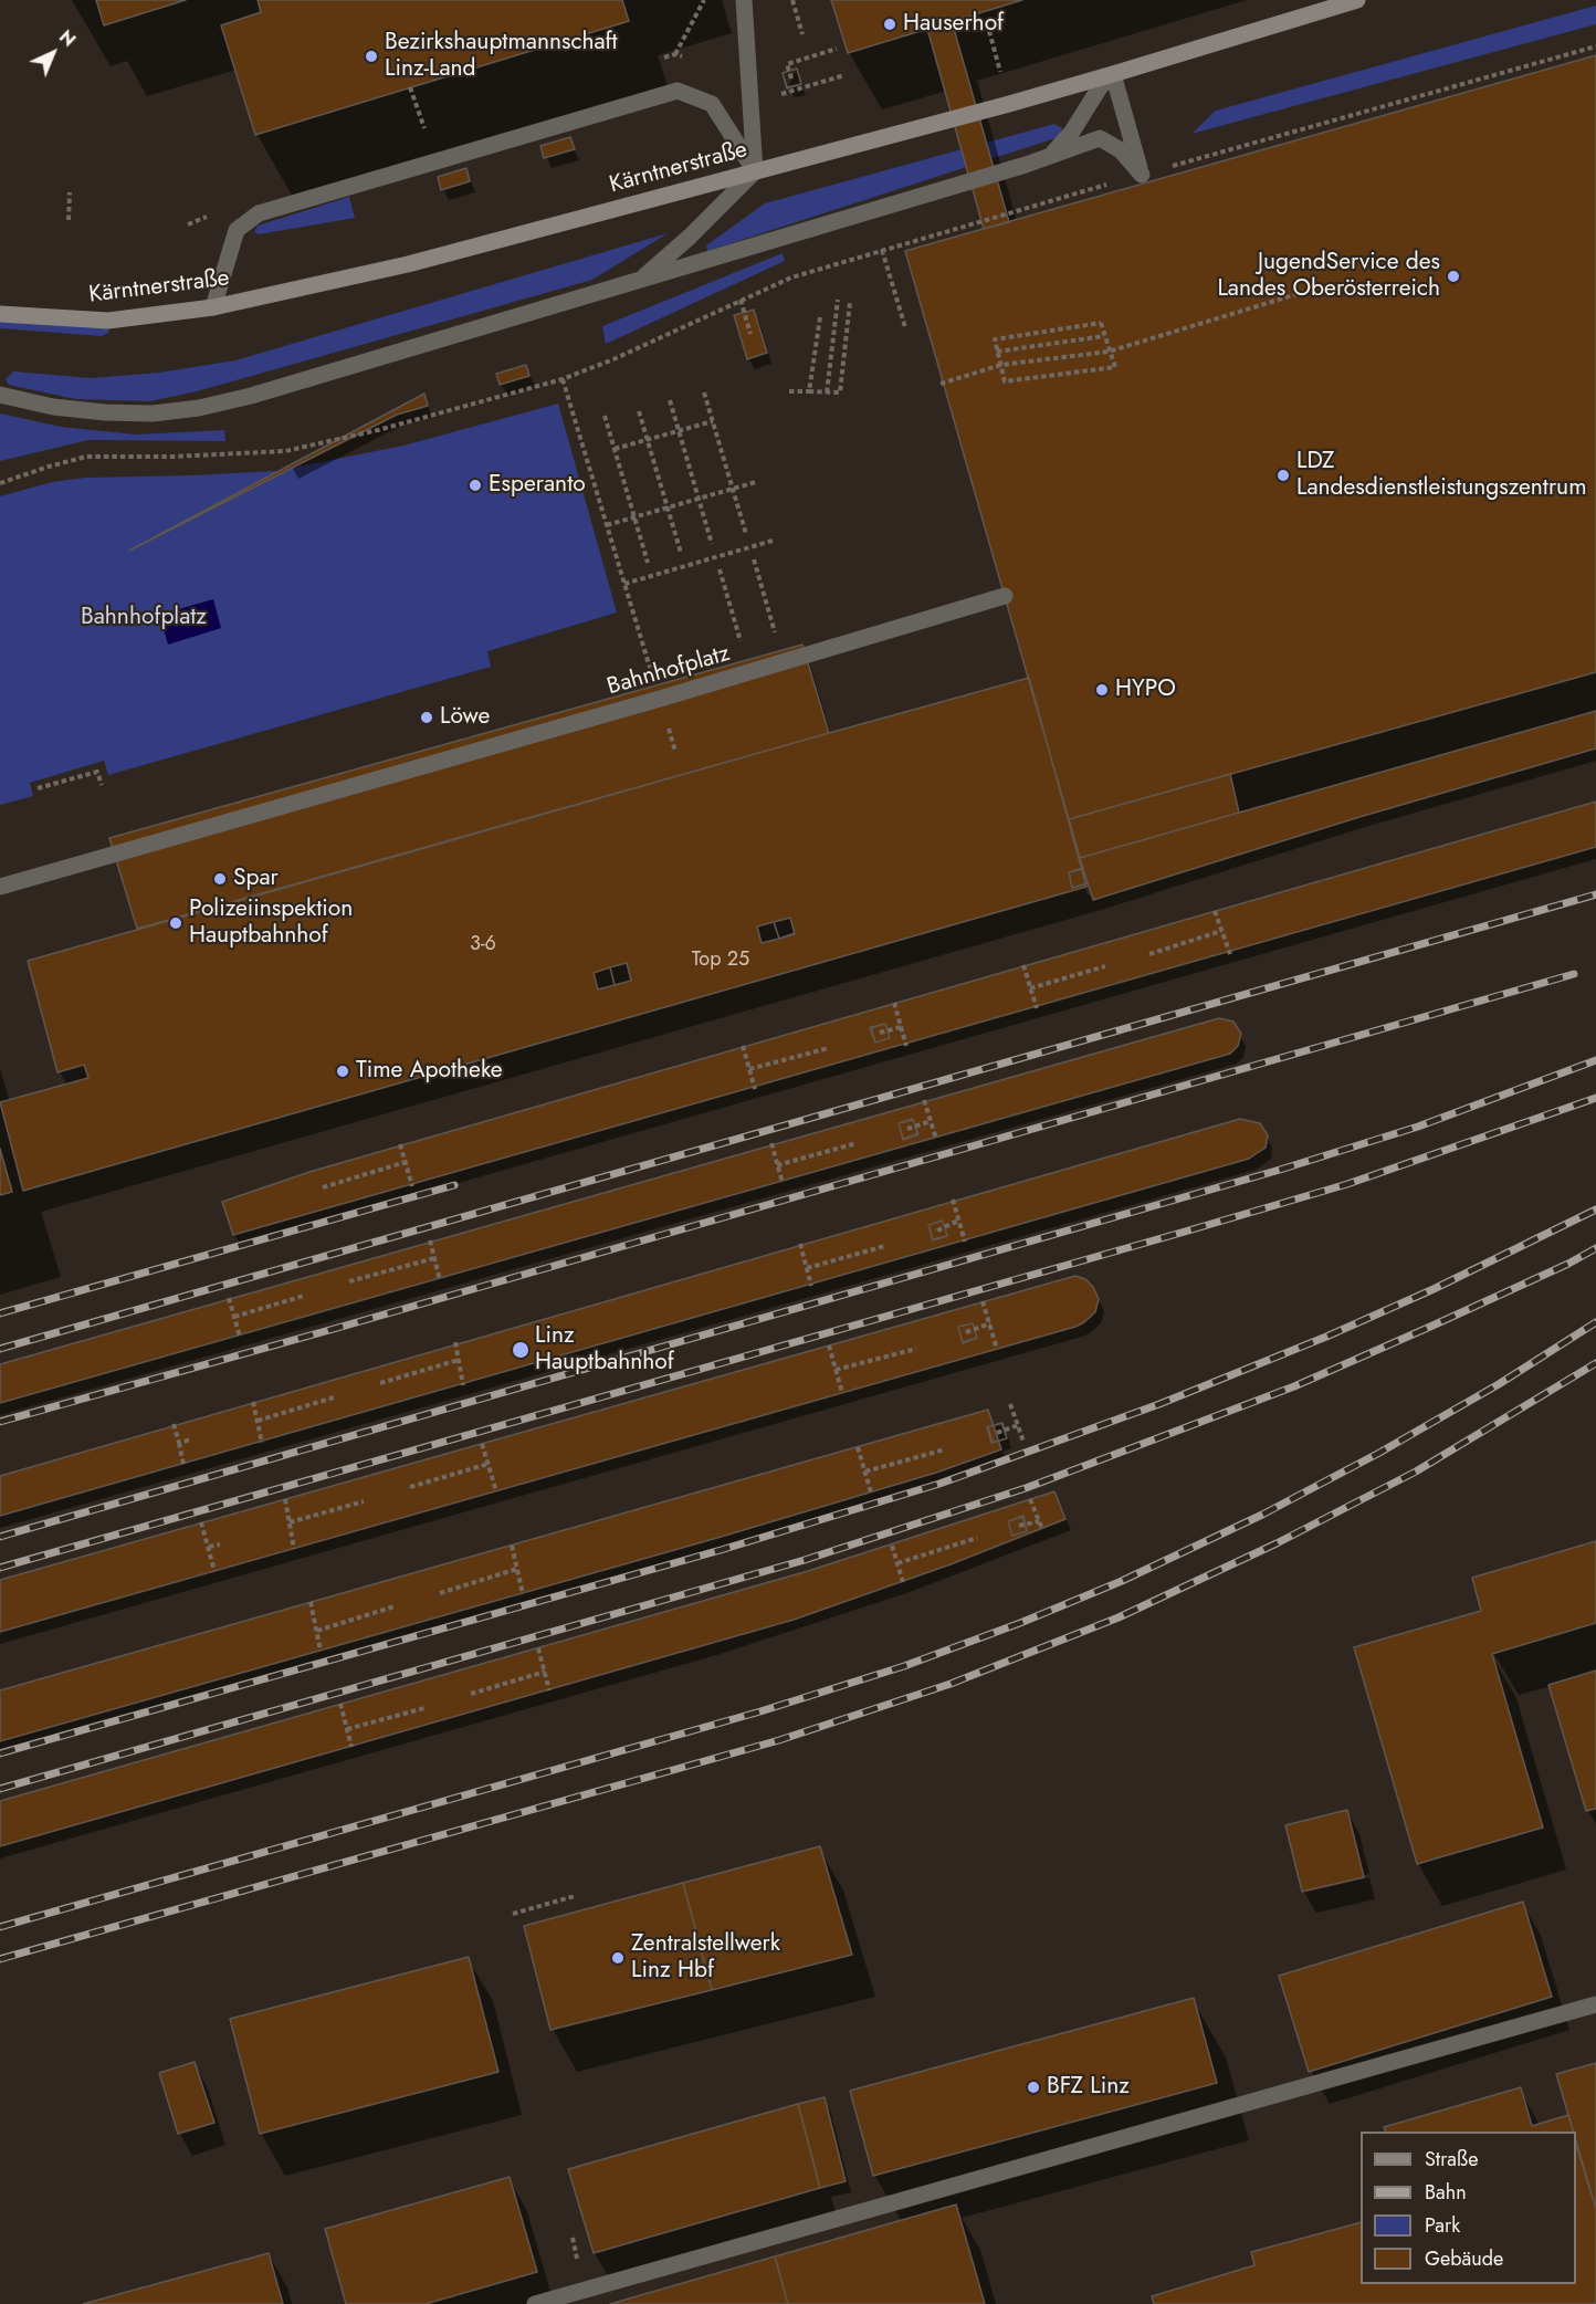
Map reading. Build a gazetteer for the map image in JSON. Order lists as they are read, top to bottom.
{
  "streets": {
    "main road": ["Kärntnerstraße"],
    "street": ["Bahnhofplatz"]
  },
  "parks": ["Bahnhofplatz"],
  "places": [
    "Hauserhof",
    "Bezirkshauptmannschaft Linz-Land",
    "JugendService des Landes Oberösterreich",
    "LDZ Landesdienstleistungszentrum",
    "Esperanto",
    "HYPO",
    "Löwe",
    "Spar",
    "Polizeiinspektion Hauptbahnhof",
    "Time Apotheke",
    "Linz Hauptbahnhof",
    "Zentralstellwerk Linz Hbf",
    "BFZ Linz"
  ],
  "house_numbers": ["3-6", "Top 25"],
  "legend": [
    "Straße",
    "Bahn",
    "Park",
    "Gebäude"
  ],
  "north": "top right"
}
